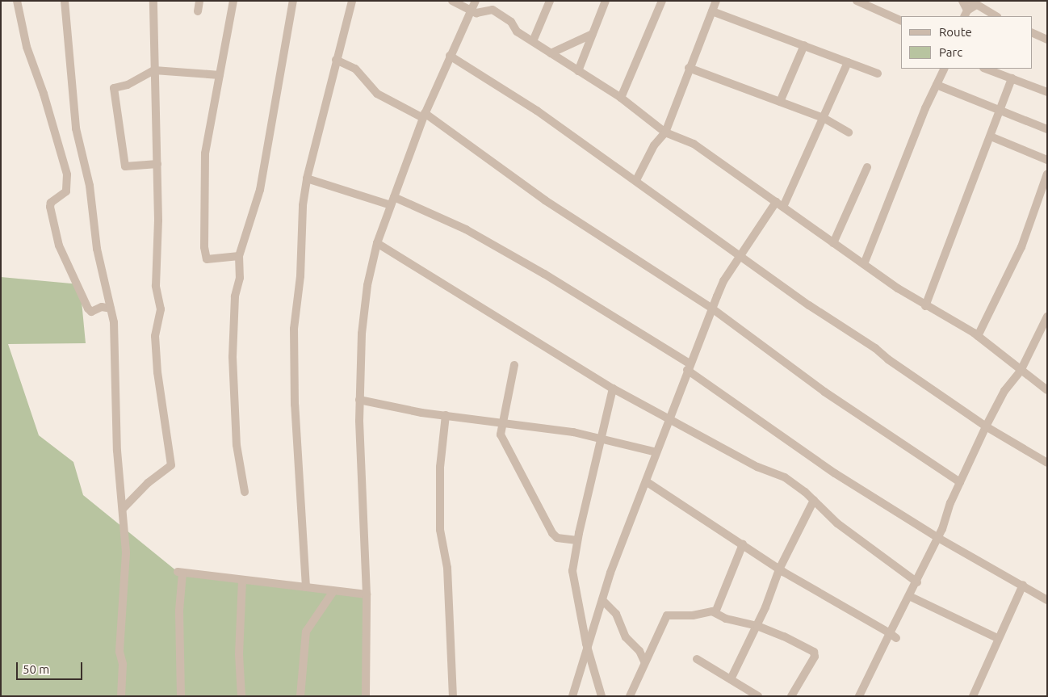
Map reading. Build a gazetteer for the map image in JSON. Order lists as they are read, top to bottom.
{
  "legend": ["Route", "Parc"],
  "scale_bar": "50 m"
}
